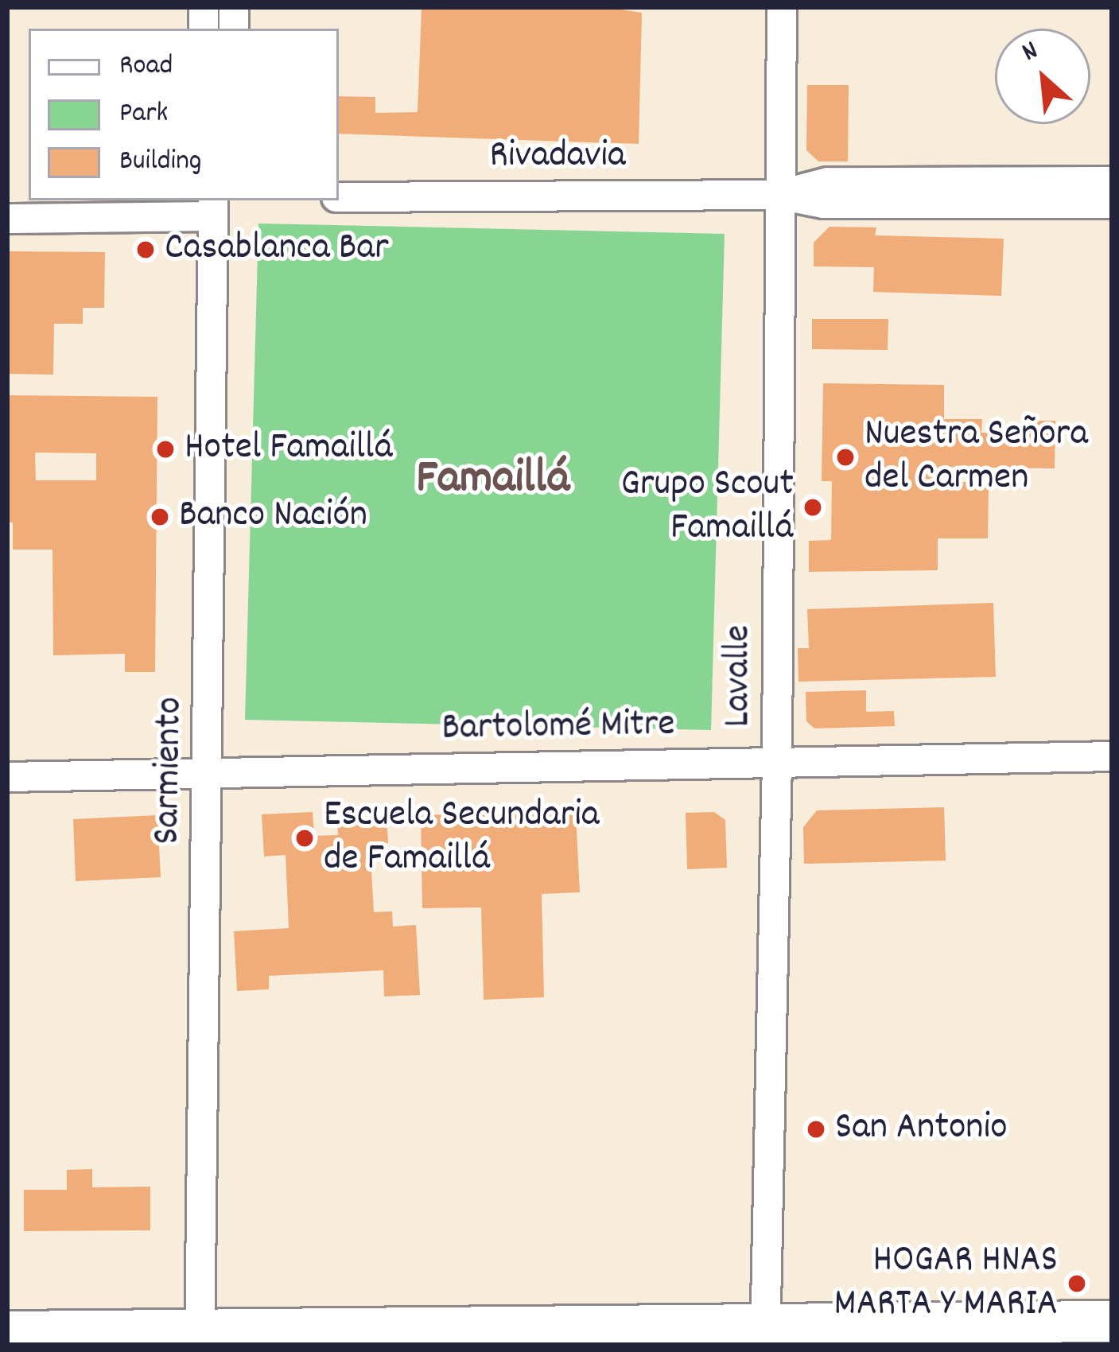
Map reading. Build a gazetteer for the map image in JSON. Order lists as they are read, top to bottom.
{
  "streets": {
    "street": [
      "Rivadavia",
      "Lavalle",
      "Bartolomé Mitre",
      "Sarmiento"
    ]
  },
  "crossings": [
    ["Rivadavia", "Lavalle"],
    ["Lavalle", "Bartolomé Mitre"],
    ["Bartolomé Mitre", "Sarmiento"]
  ],
  "districts": ["Famaillá"],
  "places": [
    "Casablanca Bar",
    "Hotel Famaillá",
    "Nuestra Señora del Carmen",
    "Grupo Scout Famaillá",
    "Banco Nación",
    "Escuela Secundaria de Famaillá",
    "San Antonio",
    "HOGAR HNAS MARTA Y MARIA"
  ],
  "legend": ["Road", "Park", "Building"],
  "north": "top left"
}
